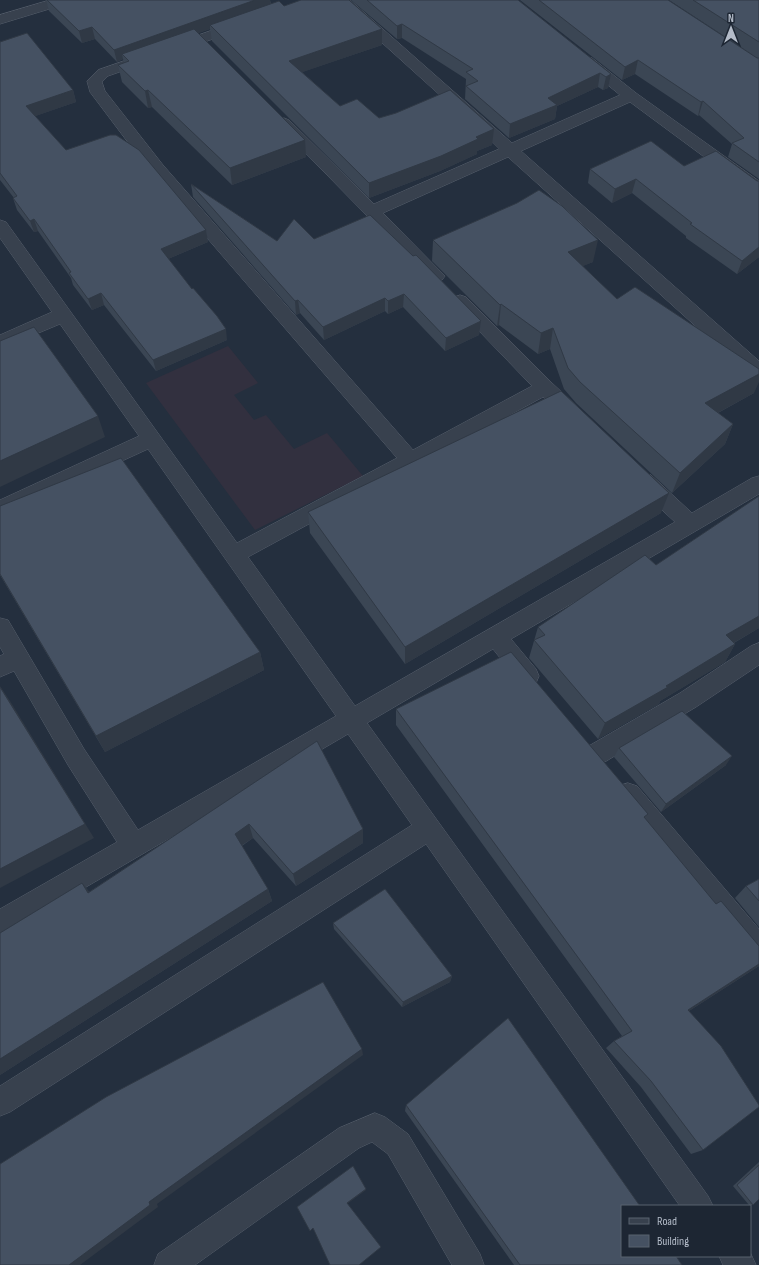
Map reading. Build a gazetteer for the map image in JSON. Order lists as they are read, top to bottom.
{
  "legend": ["Road", "Building"],
  "north": "top"
}
